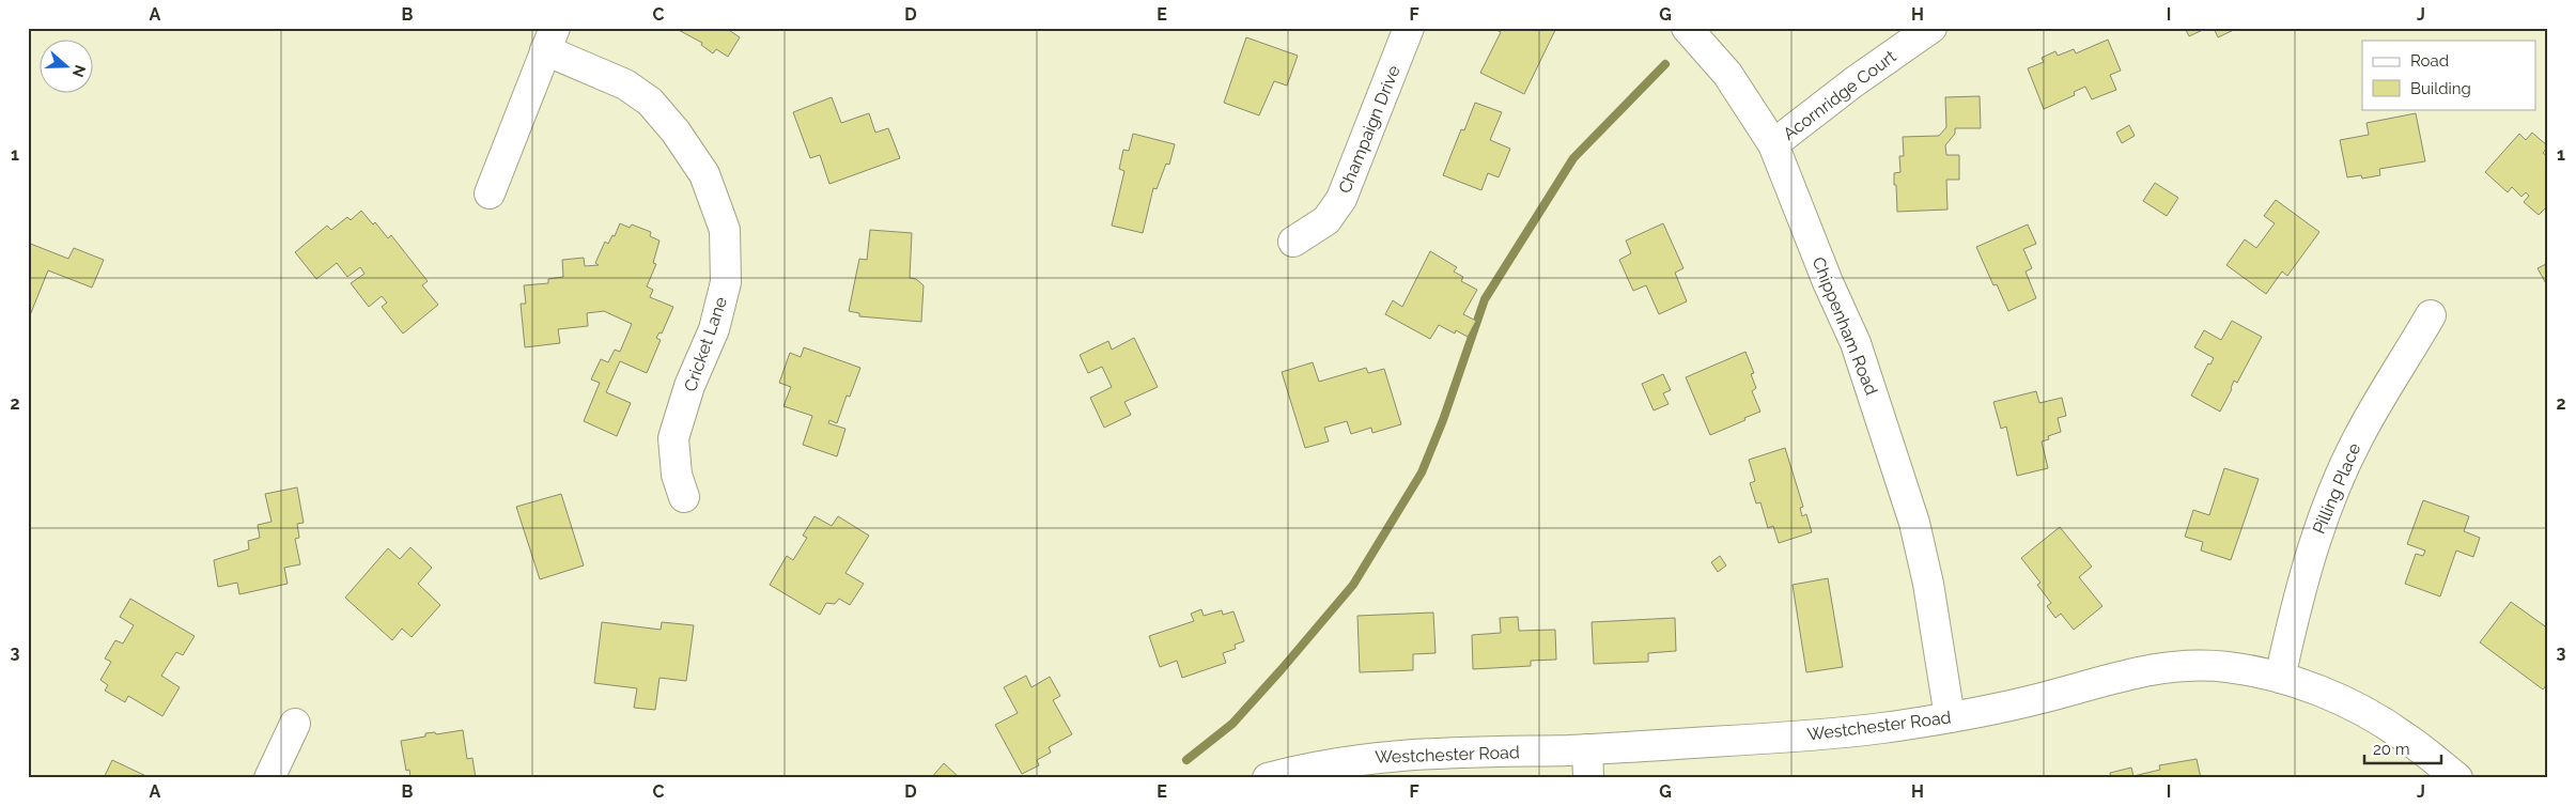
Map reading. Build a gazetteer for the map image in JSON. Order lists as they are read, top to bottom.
{
  "streets": {
    "street": [
      "Acornridge Court",
      "Champaign Drive",
      "Chippenham Road",
      "Cricket Lane",
      "Pilling Place",
      "Westchester Road"
    ]
  },
  "crossings": [
    ["Acornridge Court", "Chippenham Road"],
    ["Chippenham Road", "Westchester Road"],
    ["Pilling Place", "Westchester Road"]
  ],
  "legend": ["Road", "Building"],
  "scale_bar": "20 m",
  "north": "right",
  "grid": {
    "columns": [
      "A",
      "B",
      "C",
      "D",
      "E",
      "F",
      "G",
      "H",
      "I",
      "J"
    ],
    "rows": ["1", "2", "3"]
  }
}
